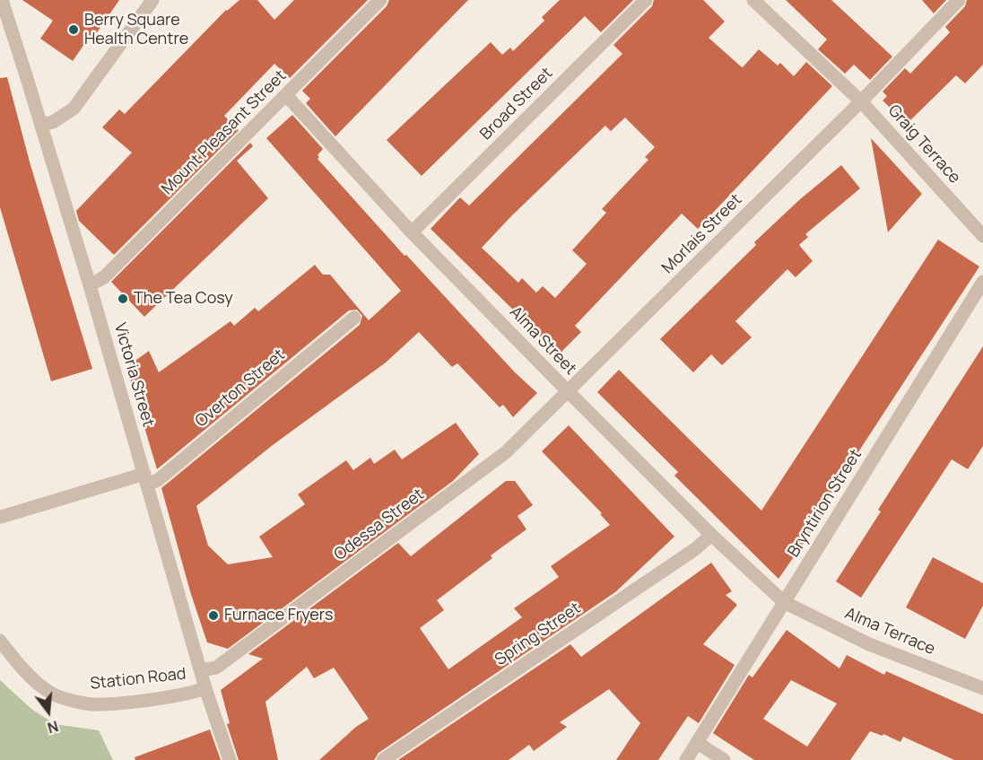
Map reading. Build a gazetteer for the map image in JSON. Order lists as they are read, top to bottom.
{
  "streets": {
    "street": [
      "Broad Street",
      "Mount Pleasant Street",
      "Graig Terrace",
      "Morlais Street",
      "Alma Street",
      "Victoria Street",
      "Overton Street",
      "Bryntirion Street",
      "Odessa Street",
      "Alma Terrace",
      "Spring Street",
      "Station Road"
    ]
  },
  "crossings": [
    ["Broad Street", "Alma Street"],
    ["Mount Pleasant Street", "Alma Street"],
    ["Mount Pleasant Street", "Victoria Street"],
    ["Graig Terrace", "Morlais Street"],
    ["Morlais Street", "Alma Street"],
    ["Morlais Street", "Odessa Street"],
    ["Alma Street", "Bryntirion Street"],
    ["Alma Street", "Odessa Street"],
    ["Alma Street", "Alma Terrace"],
    ["Alma Street", "Spring Street"],
    ["Victoria Street", "Overton Street"],
    ["Victoria Street", "Odessa Street"],
    ["Victoria Street", "Station Road"],
    ["Bryntirion Street", "Alma Terrace"]
  ],
  "places": ["Berry Square Health Centre", "The Tea Cosy", "Furnace Fryers"],
  "north": "bottom"
}
